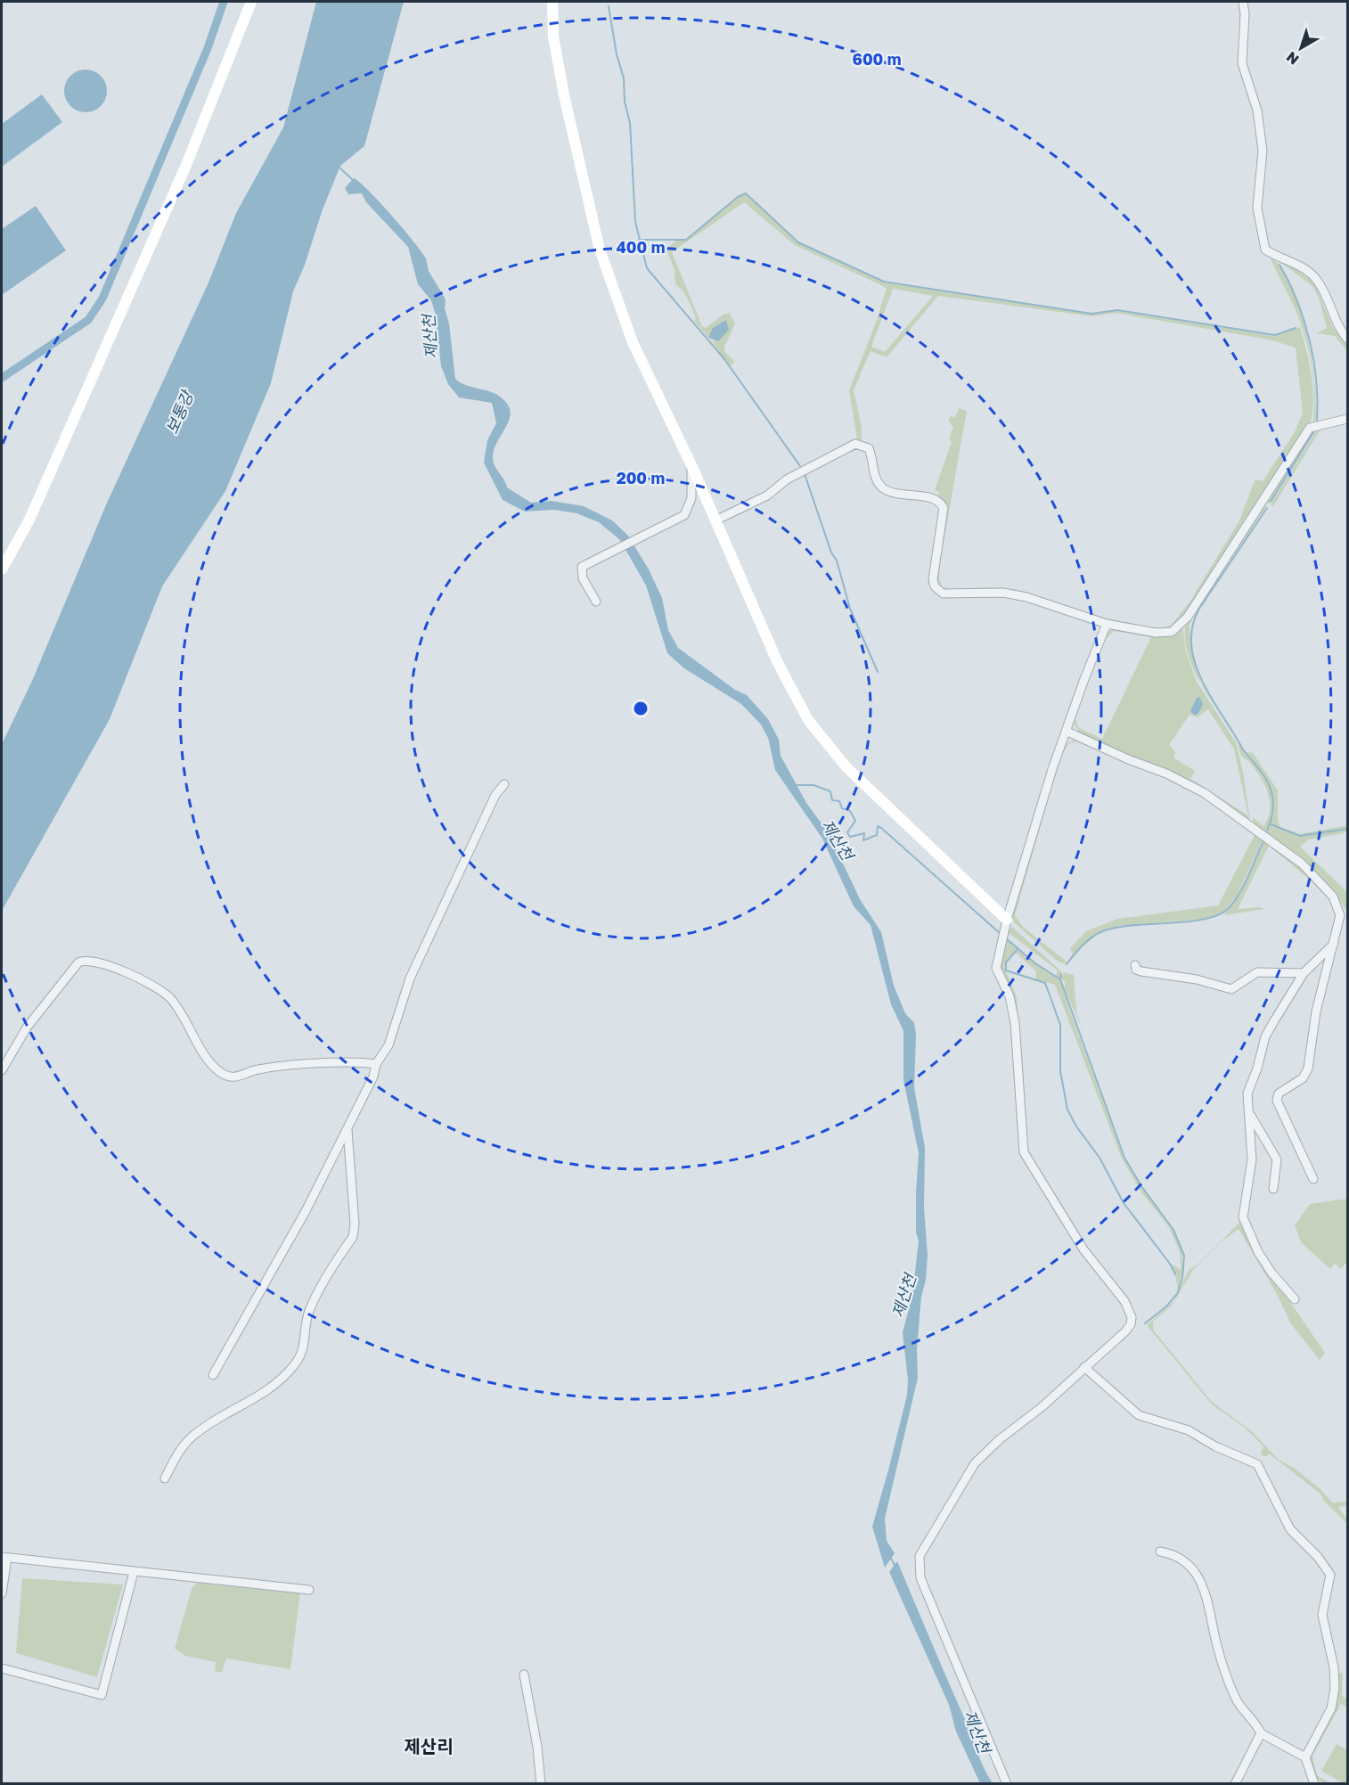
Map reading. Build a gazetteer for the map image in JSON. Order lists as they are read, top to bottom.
{
  "districts": ["제산리"],
  "water": ["제산천", "보통강"],
  "north": "bottom left",
  "rings": ["600 m", "400 m", "200 m"]
}
